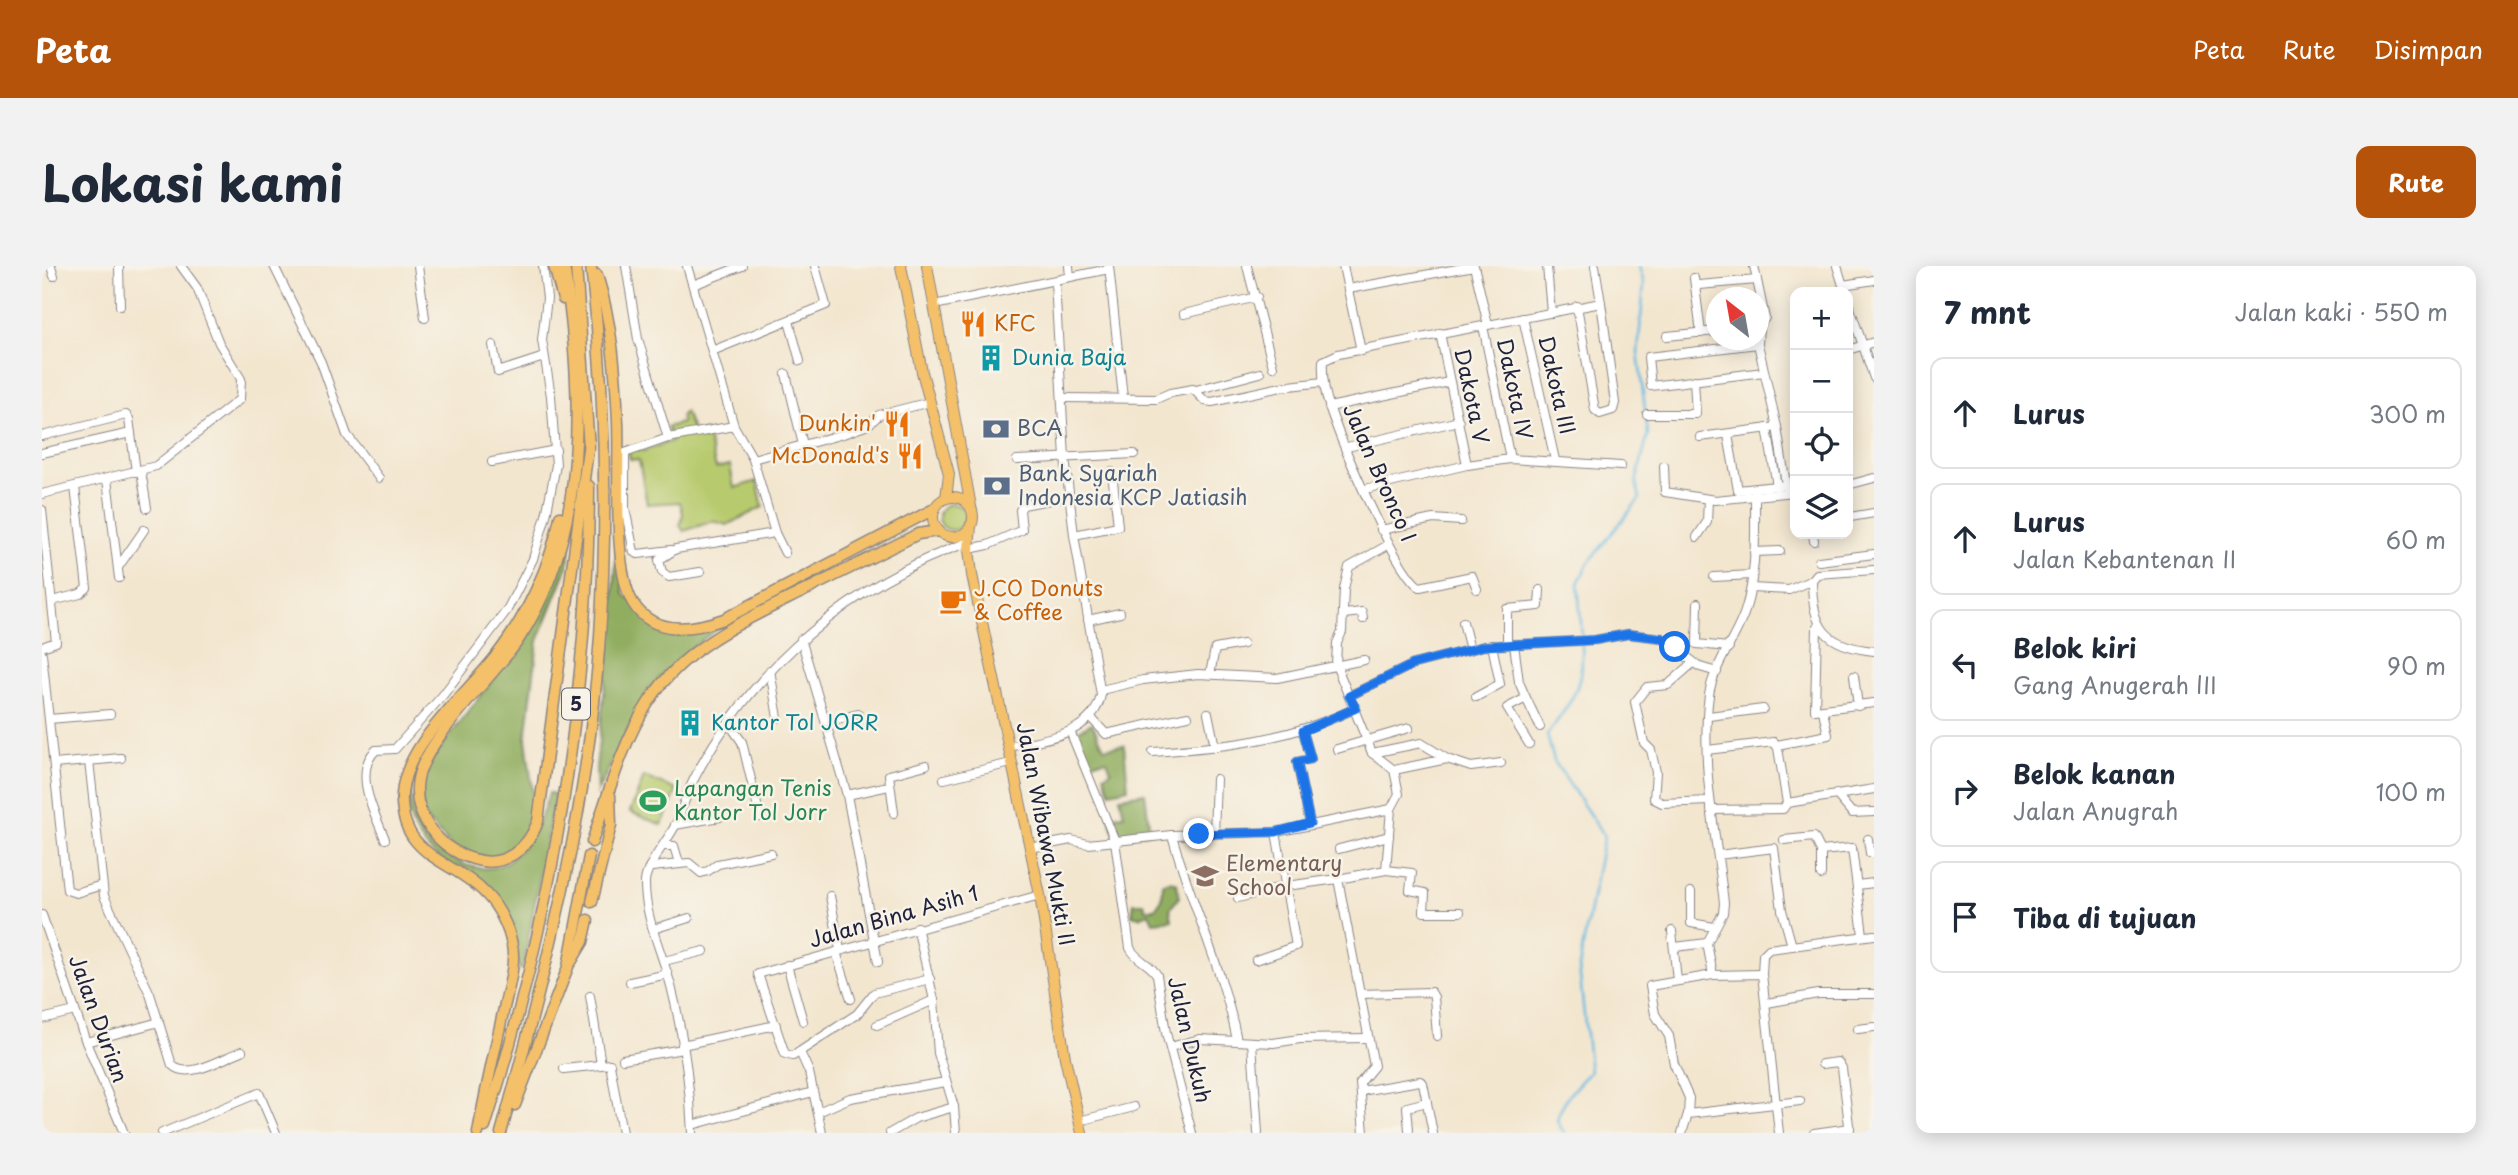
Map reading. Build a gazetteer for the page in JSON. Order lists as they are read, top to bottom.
{
  "streets": {
    "highway": ["5"],
    "main road": ["Jalan Wibawa Mukti II"],
    "street": [
      "Dakota III",
      "Dakota IV",
      "Dakota V",
      "Jalan Bronco I",
      "Jalan Bina Asih 1",
      "Jalan Durian",
      "Jalan Dukuh"
    ]
  },
  "crossings": [
    ["Jalan Wibawa Mukti II", "Jalan Bina Asih 1"]
  ],
  "places": {
    "restaurant": ["KFC", "Dunkin'", "McDonald's"],
    "building": ["Dunia Baja", "Kantor Tol JORR"],
    "bank": ["BCA", "Bank Syariah Indonesia KCP Jatiasih"],
    "cafe": ["J.CO Donuts & Coffee"],
    "sports": ["Lapangan Tenis Kantor Tol Jorr"],
    "school or university": ["Elementary School"]
  },
  "north": "top left",
  "page": {
    "header": "Peta",
    "nav": ["Peta", "Rute", "Disimpan"],
    "title": "Lokasi kami",
    "buttons": "Rute",
    "heading": ["7 mnt", "Jalan kaki · 550 m"],
    "map_buttons": ["+", "−"],
    "list": [
      ["Lurus", "300 m"],
      ["Lurus", "Jalan Kebantenan II", "60 m"],
      ["Belok kiri", "Gang Anugerah III", "90 m"],
      ["Belok kanan", "Jalan Anugrah", "100 m"],
      "Tiba di tujuan"
    ]
  }
}
